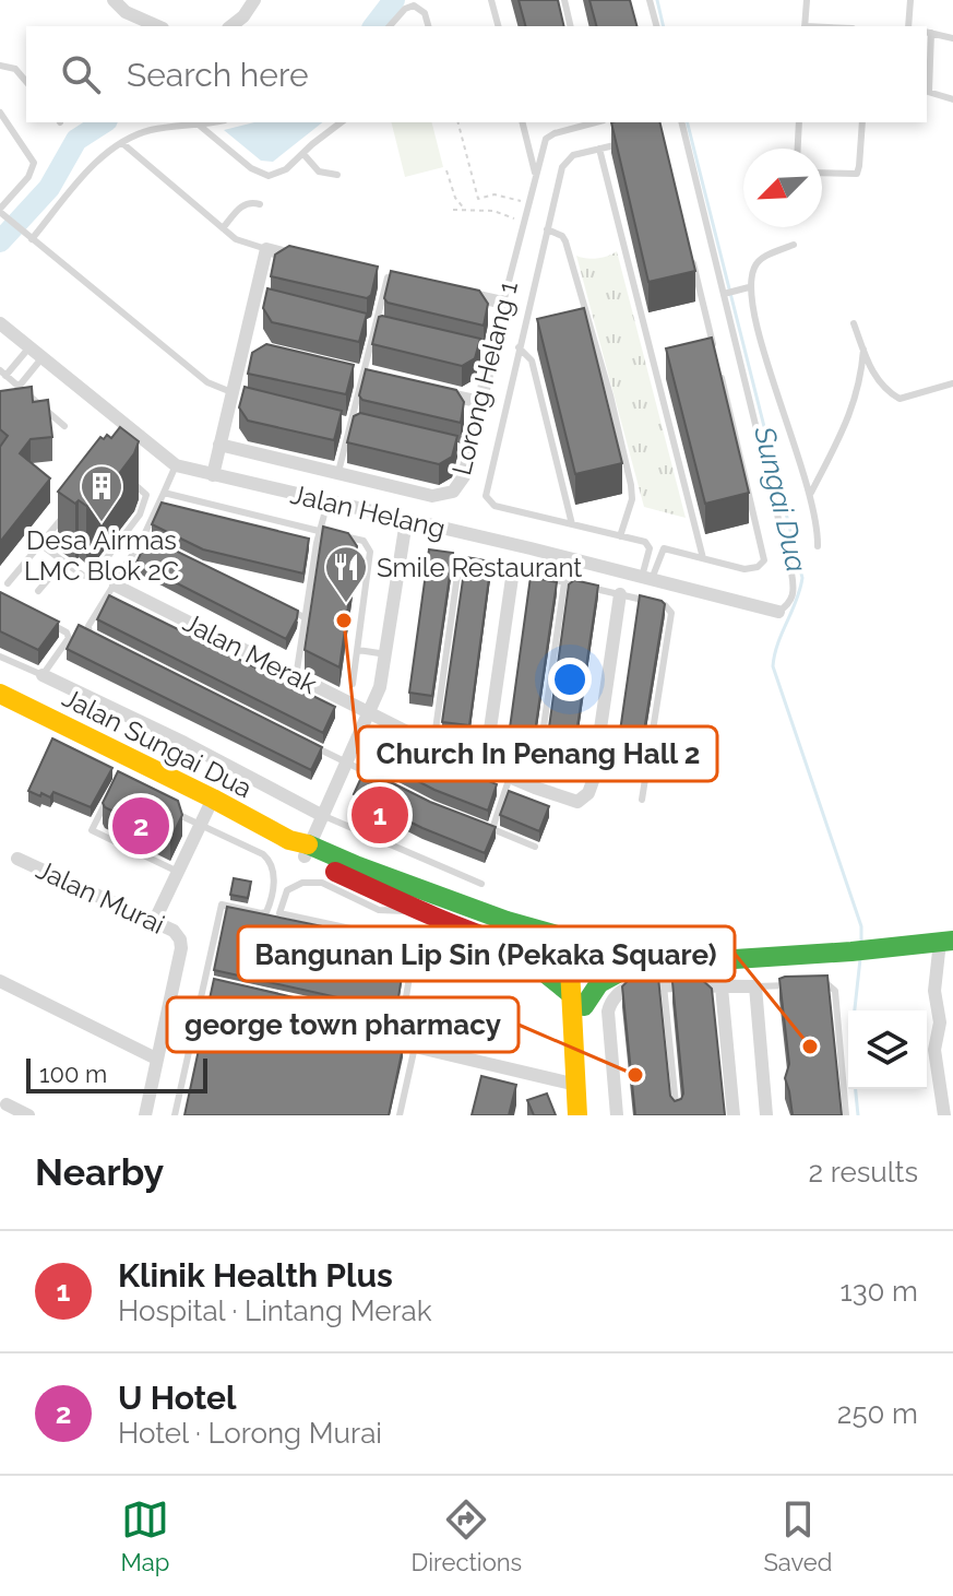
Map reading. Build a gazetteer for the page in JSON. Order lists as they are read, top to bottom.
{
  "streets": {
    "main road": ["Jalan Sungai Dua"],
    "street": [
      "Lorong Helang 1",
      "Jalan Helang",
      "Jalan Merak",
      "Jalan Murai"
    ]
  },
  "water": ["Sungai Dua"],
  "places": {
    "building": ["Desa Airmas LMC Blok 2C"],
    "restaurant": ["Smile Restaurant"],
    "other": ["Church In Penang Hall 2", "Bangunan Lip Sin (Pekaka Square)", "george town pharmacy"]
  },
  "scale_bar": "100 m",
  "north": "bottom left",
  "page": {
    "search": "Search here",
    "pins": ["1", "2"],
    "scale": "100 m",
    "heading": ["Nearby", "2 results"],
    "list": [
      {
        "mark": "1",
        "name": "Klinik Health Plus",
        "note": "Hospital · Lintang Merak",
        "value": "130 m"
      },
      {
        "mark": "2",
        "name": "U Hotel",
        "note": "Hotel · Lorong Murai",
        "value": "250 m"
      }
    ],
    "nav": ["Map", "Directions", "Saved"]
  }
}
